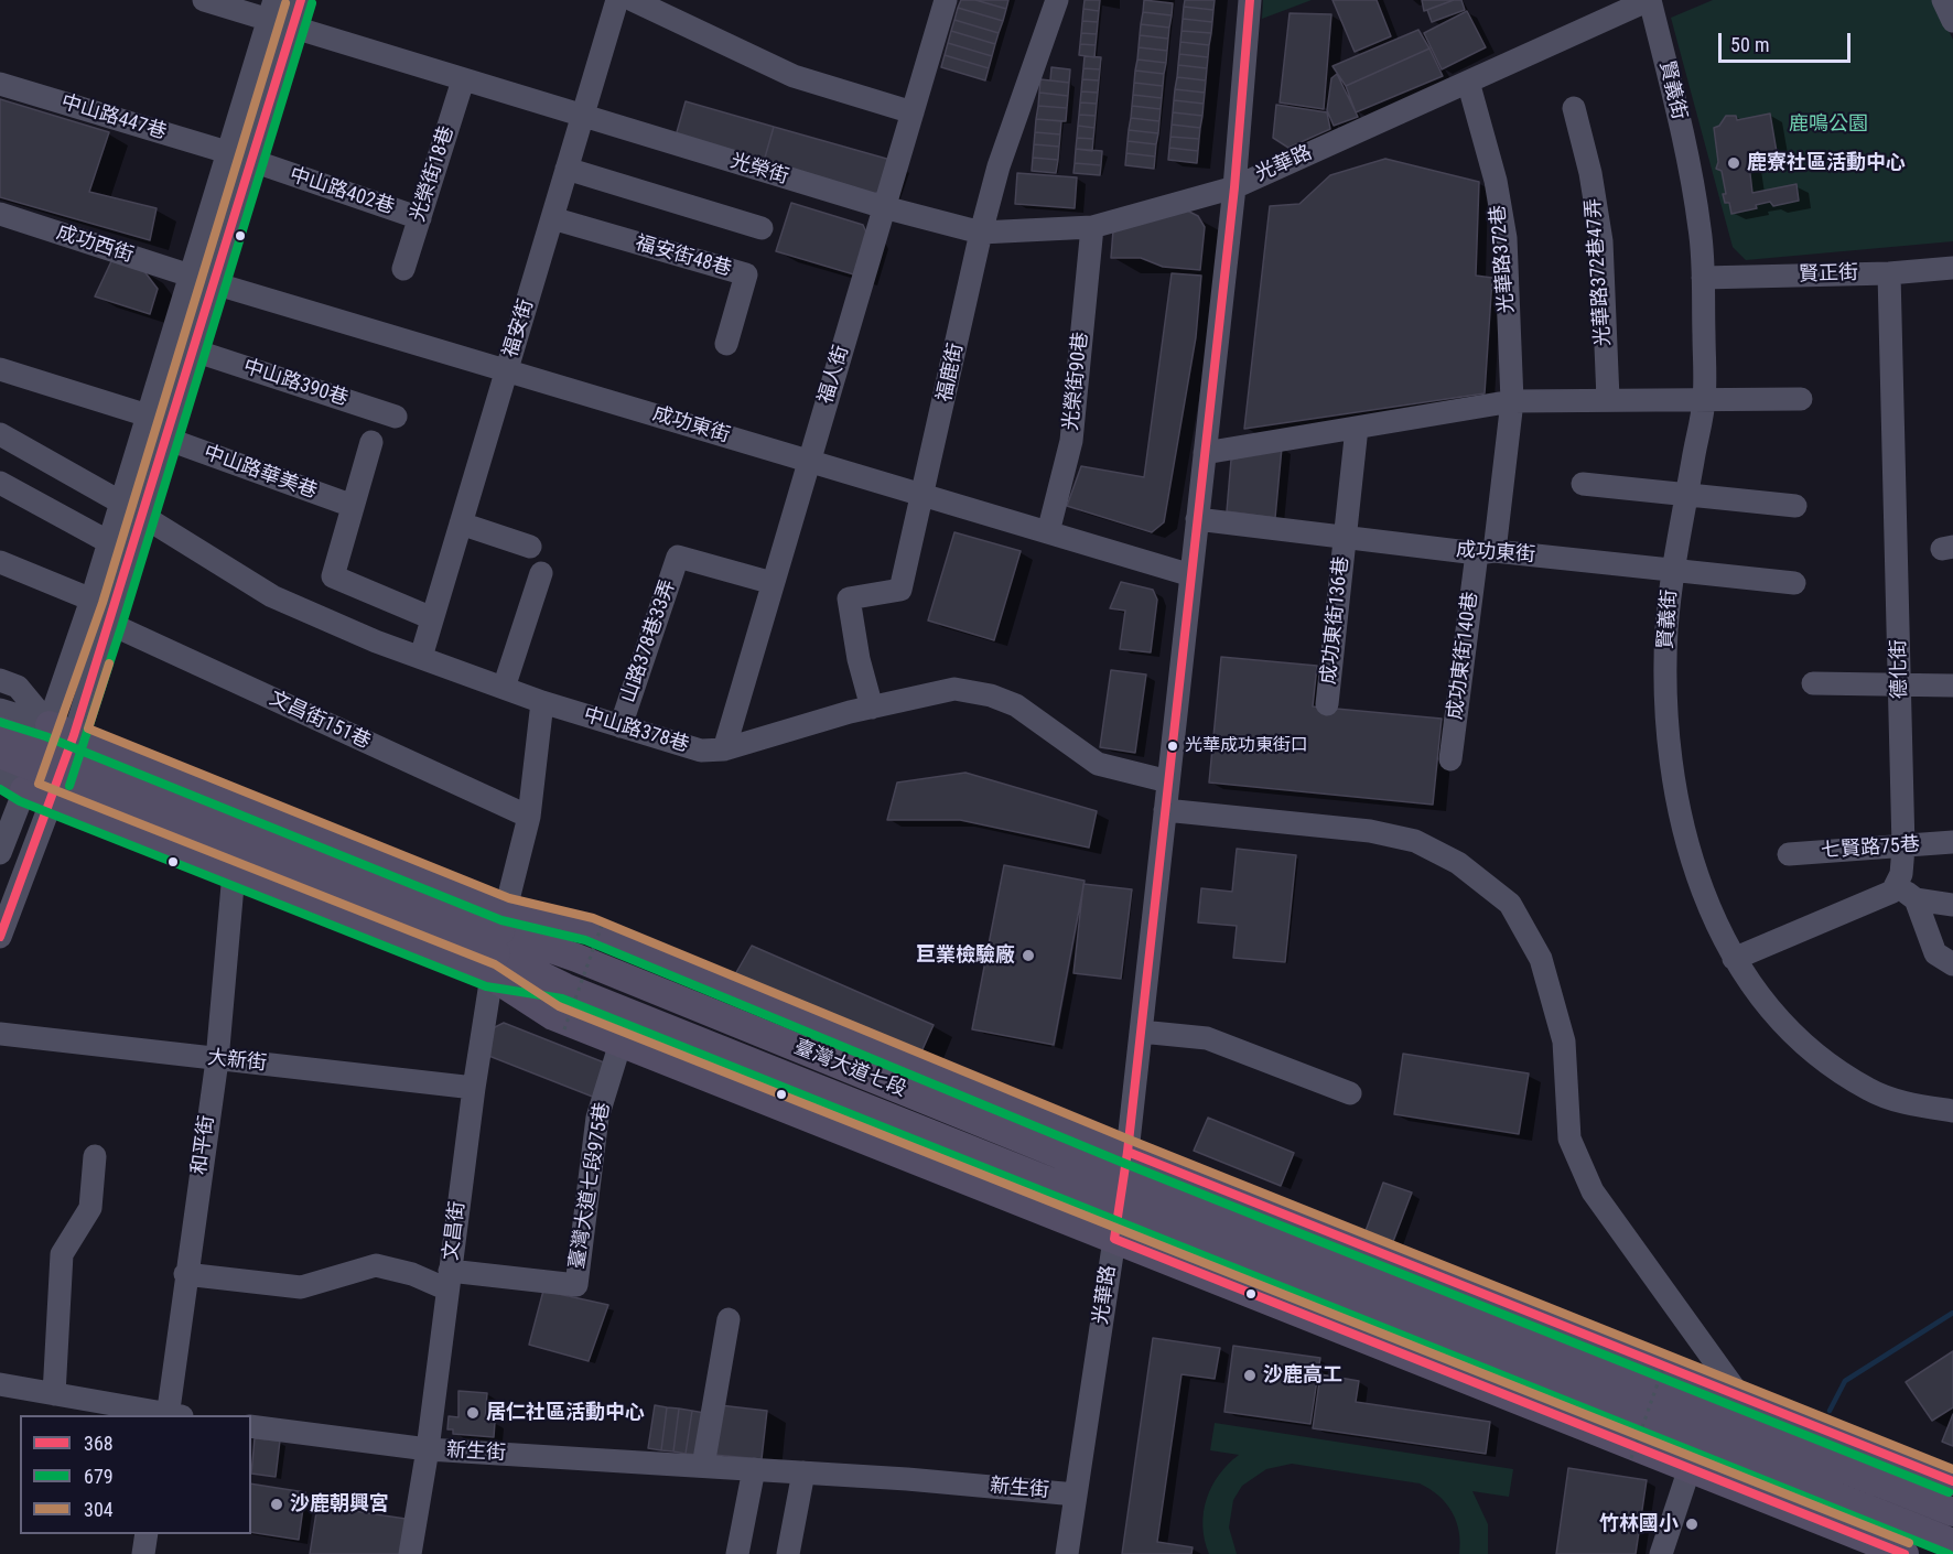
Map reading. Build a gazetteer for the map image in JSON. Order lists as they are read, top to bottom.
{
  "streets": {
    "main road": ["臺灣大道七段"],
    "street": [
      "賢義街",
      "中山路447巷",
      "光華路",
      "光榮街",
      "光榮街18巷",
      "中山路402巷",
      "成功西街",
      "福安街48巷",
      "光華路372巷",
      "光華路372巷47弄",
      "賢正街",
      "福安街",
      "福鹿街",
      "福人街",
      "光榮街90巷",
      "中山路390巷",
      "成功東街",
      "中山路華美巷",
      "成功東街136巷",
      "山路378巷33弄",
      "成功東街140巷",
      "德化街",
      "文昌街151巷",
      "中山路378巷",
      "七賢路75巷",
      "大新街",
      "和平街",
      "臺灣大道七段975巷",
      "文昌街",
      "新生街"
    ]
  },
  "crossings": [
    ["賢義街", "光華路"],
    ["賢義街", "賢正街"],
    ["賢義街", "成功東街"],
    ["中山路447巷", "中山路402巷"],
    ["光華路", "光榮街"],
    ["光華路", "光華路372巷"],
    ["光華路", "成功東街"],
    ["光華路", "中山路378巷"],
    ["光華路", "臺灣大道七段"],
    ["光華路", "新生街"],
    ["光榮街", "光榮街18巷"],
    ["光榮街", "福安街"],
    ["光榮街", "福鹿街"],
    ["光榮街", "福人街"],
    ["光榮街", "光榮街90巷"],
    ["光榮街18巷", "中山路402巷"],
    ["成功西街", "成功東街"],
    ["福安街48巷", "福安街"],
    ["光華路372巷", "成功東街"],
    ["光華路372巷", "成功東街140巷"],
    ["賢正街", "德化街"],
    ["福安街", "成功東街"],
    ["福安街", "中山路378巷"],
    ["福鹿街", "成功東街"],
    ["福鹿街", "中山路378巷"],
    ["福人街", "成功東街"],
    ["福人街", "山路378巷33弄"],
    ["福人街", "中山路378巷"],
    ["光榮街90巷", "成功東街"],
    ["成功東街", "成功東街136巷"],
    ["成功東街", "成功東街140巷"],
    ["山路378巷33弄", "中山路378巷"],
    ["德化街", "七賢路75巷"],
    ["文昌街151巷", "文昌街"],
    ["中山路378巷", "文昌街"],
    ["大新街", "和平街"],
    ["大新街", "文昌街"],
    ["臺灣大道七段", "和平街"],
    ["臺灣大道七段", "臺灣大道七段975巷"],
    ["臺灣大道七段", "文昌街"],
    ["臺灣大道七段975巷", "文昌街"],
    ["文昌街", "新生街"]
  ],
  "parks": ["鹿鳴公園"],
  "places": [
    "鹿寮社區活動中心",
    "光華成功東街口",
    "巨業檢驗廠",
    "沙鹿高工",
    "居仁社區活動中心",
    "沙鹿朝興宮",
    "竹林國小"
  ],
  "lines": ["transit line 368", "transit line 679", "transit line 304"],
  "legend": ["368", "679", "304"],
  "scale_bar": "50 m"
}
